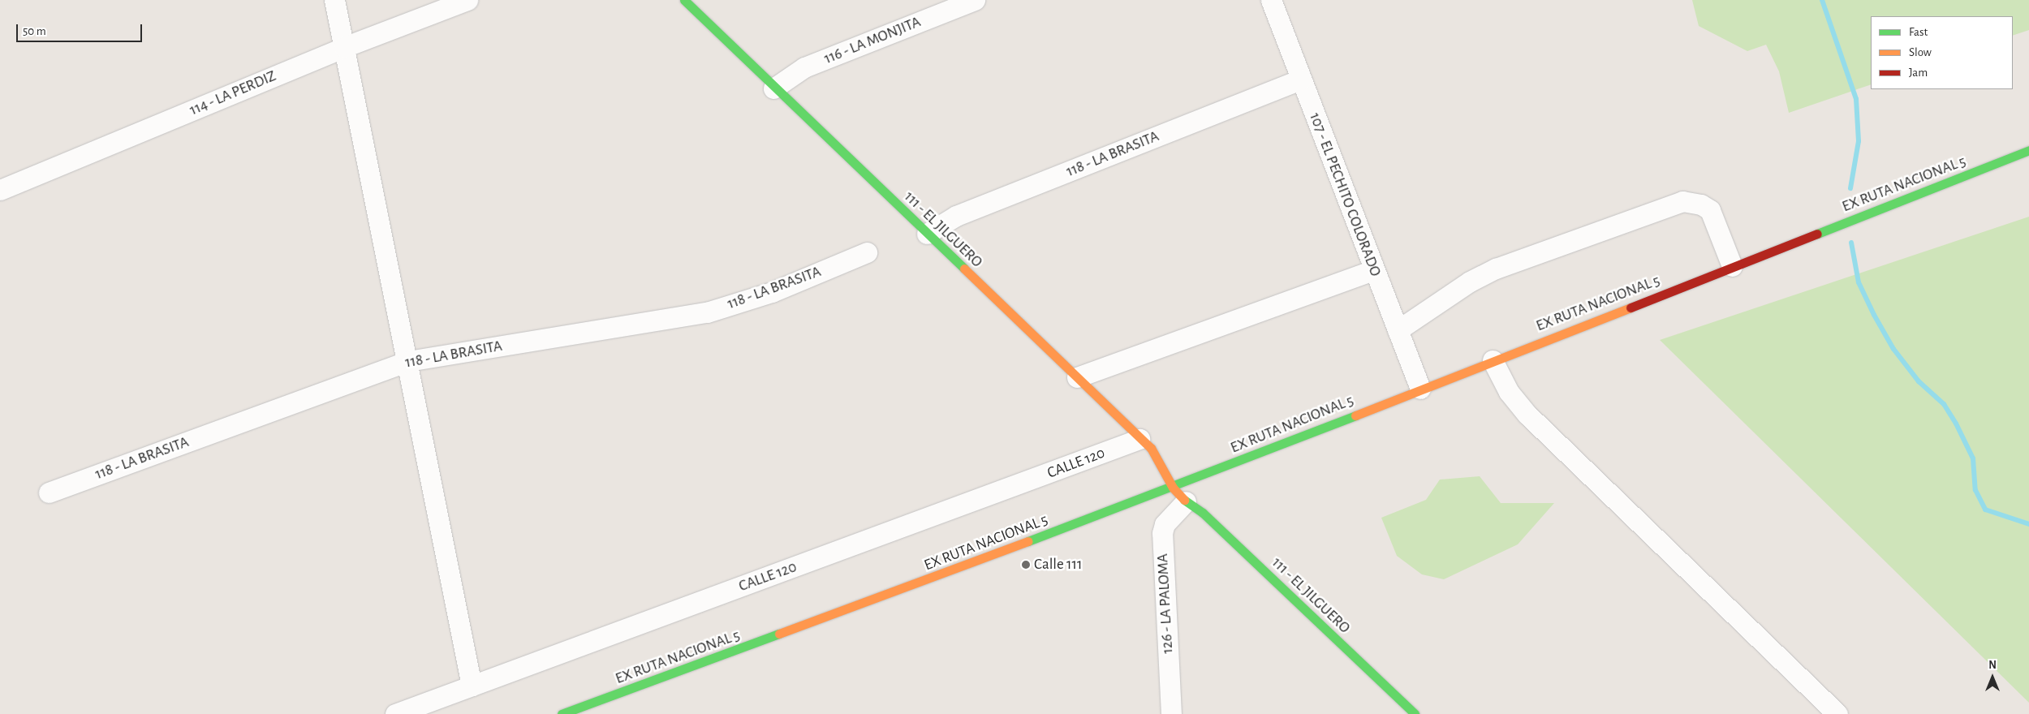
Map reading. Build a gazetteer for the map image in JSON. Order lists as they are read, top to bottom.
{
  "streets": {
    "main road": ["EX RUTA NACIONAL 5", "111 - EL JILGUERO"],
    "street": [
      "116 - LA MONJITA",
      "114 - LA PERDIZ",
      "118 - LA BRASITA",
      "107 - EL PECHITO COLORADO",
      "CALLE 120",
      "126 - LA PALOMA"
    ]
  },
  "crossings": [
    ["116 - LA MONJITA", "111 - EL JILGUERO"],
    ["118 - LA BRASITA", "107 - EL PECHITO COLORADO"],
    ["118 - LA BRASITA", "111 - EL JILGUERO"],
    ["EX RUTA NACIONAL 5", "107 - EL PECHITO COLORADO"],
    ["EX RUTA NACIONAL 5", "111 - EL JILGUERO"],
    ["EX RUTA NACIONAL 5", "126 - LA PALOMA"],
    ["111 - EL JILGUERO", "CALLE 120"],
    ["111 - EL JILGUERO", "126 - LA PALOMA"]
  ],
  "places": ["Calle 111"],
  "legend": ["Fast", "Slow", "Jam"],
  "scale_bar": "50 m",
  "north": "top"
}
